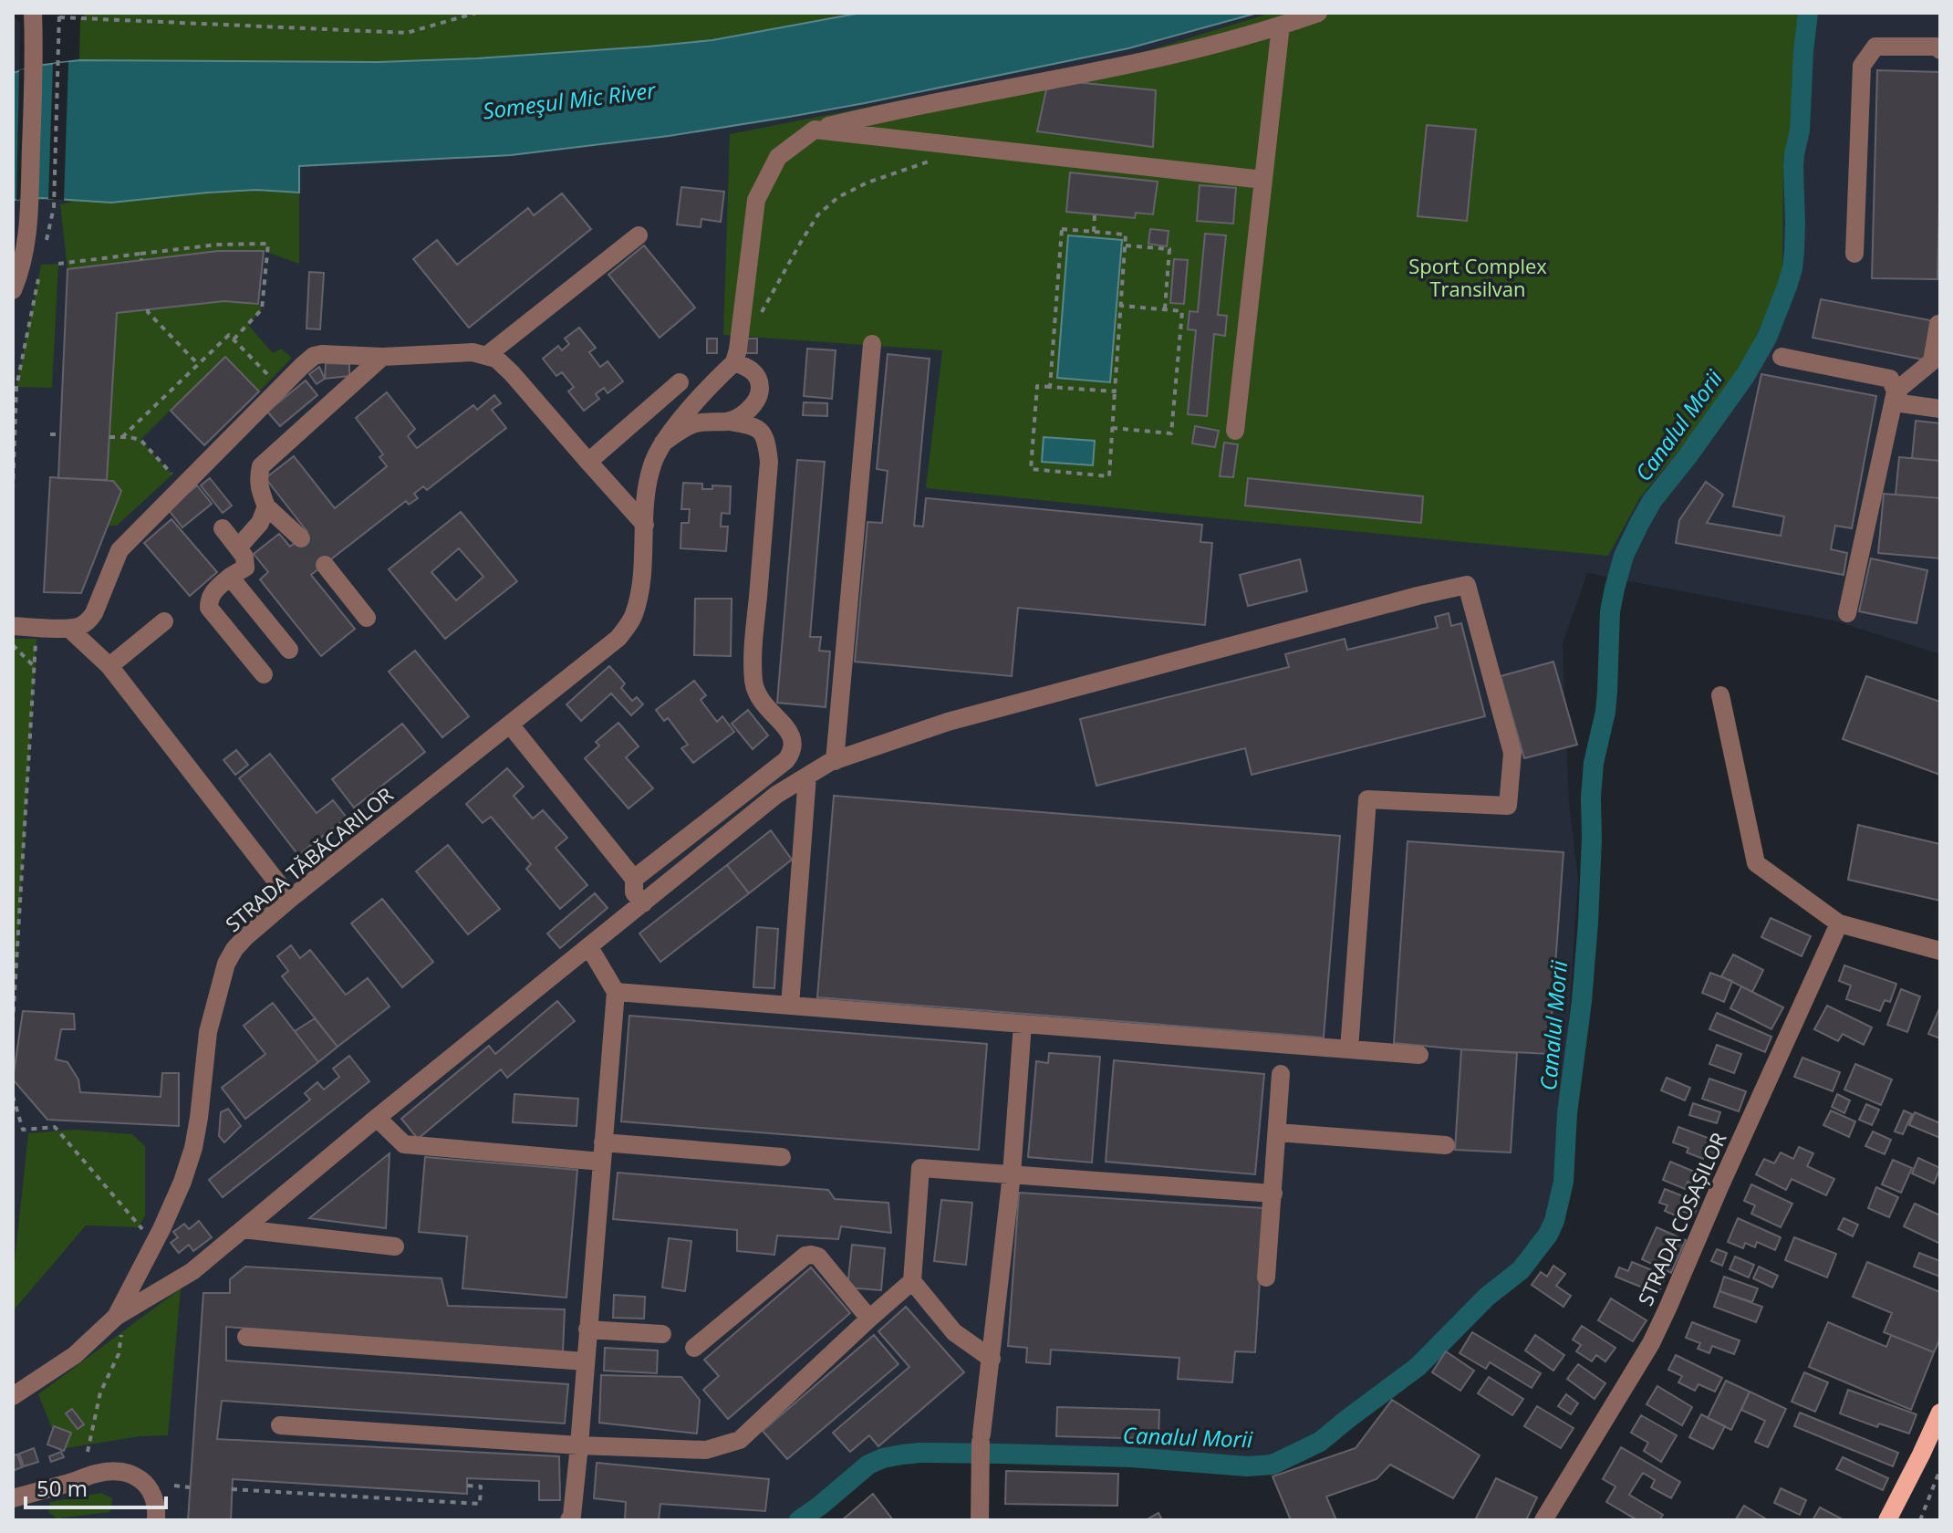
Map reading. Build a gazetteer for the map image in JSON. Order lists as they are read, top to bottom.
{
  "streets": {
    "street": ["STRADA TĂBĂCARILOR", "STRADA COSAȘILOR"]
  },
  "water": ["Someşul Mic River", "Canalul Morii"],
  "parks": ["Sport Complex Transilvan"],
  "scale_bar": "50 m"
}
